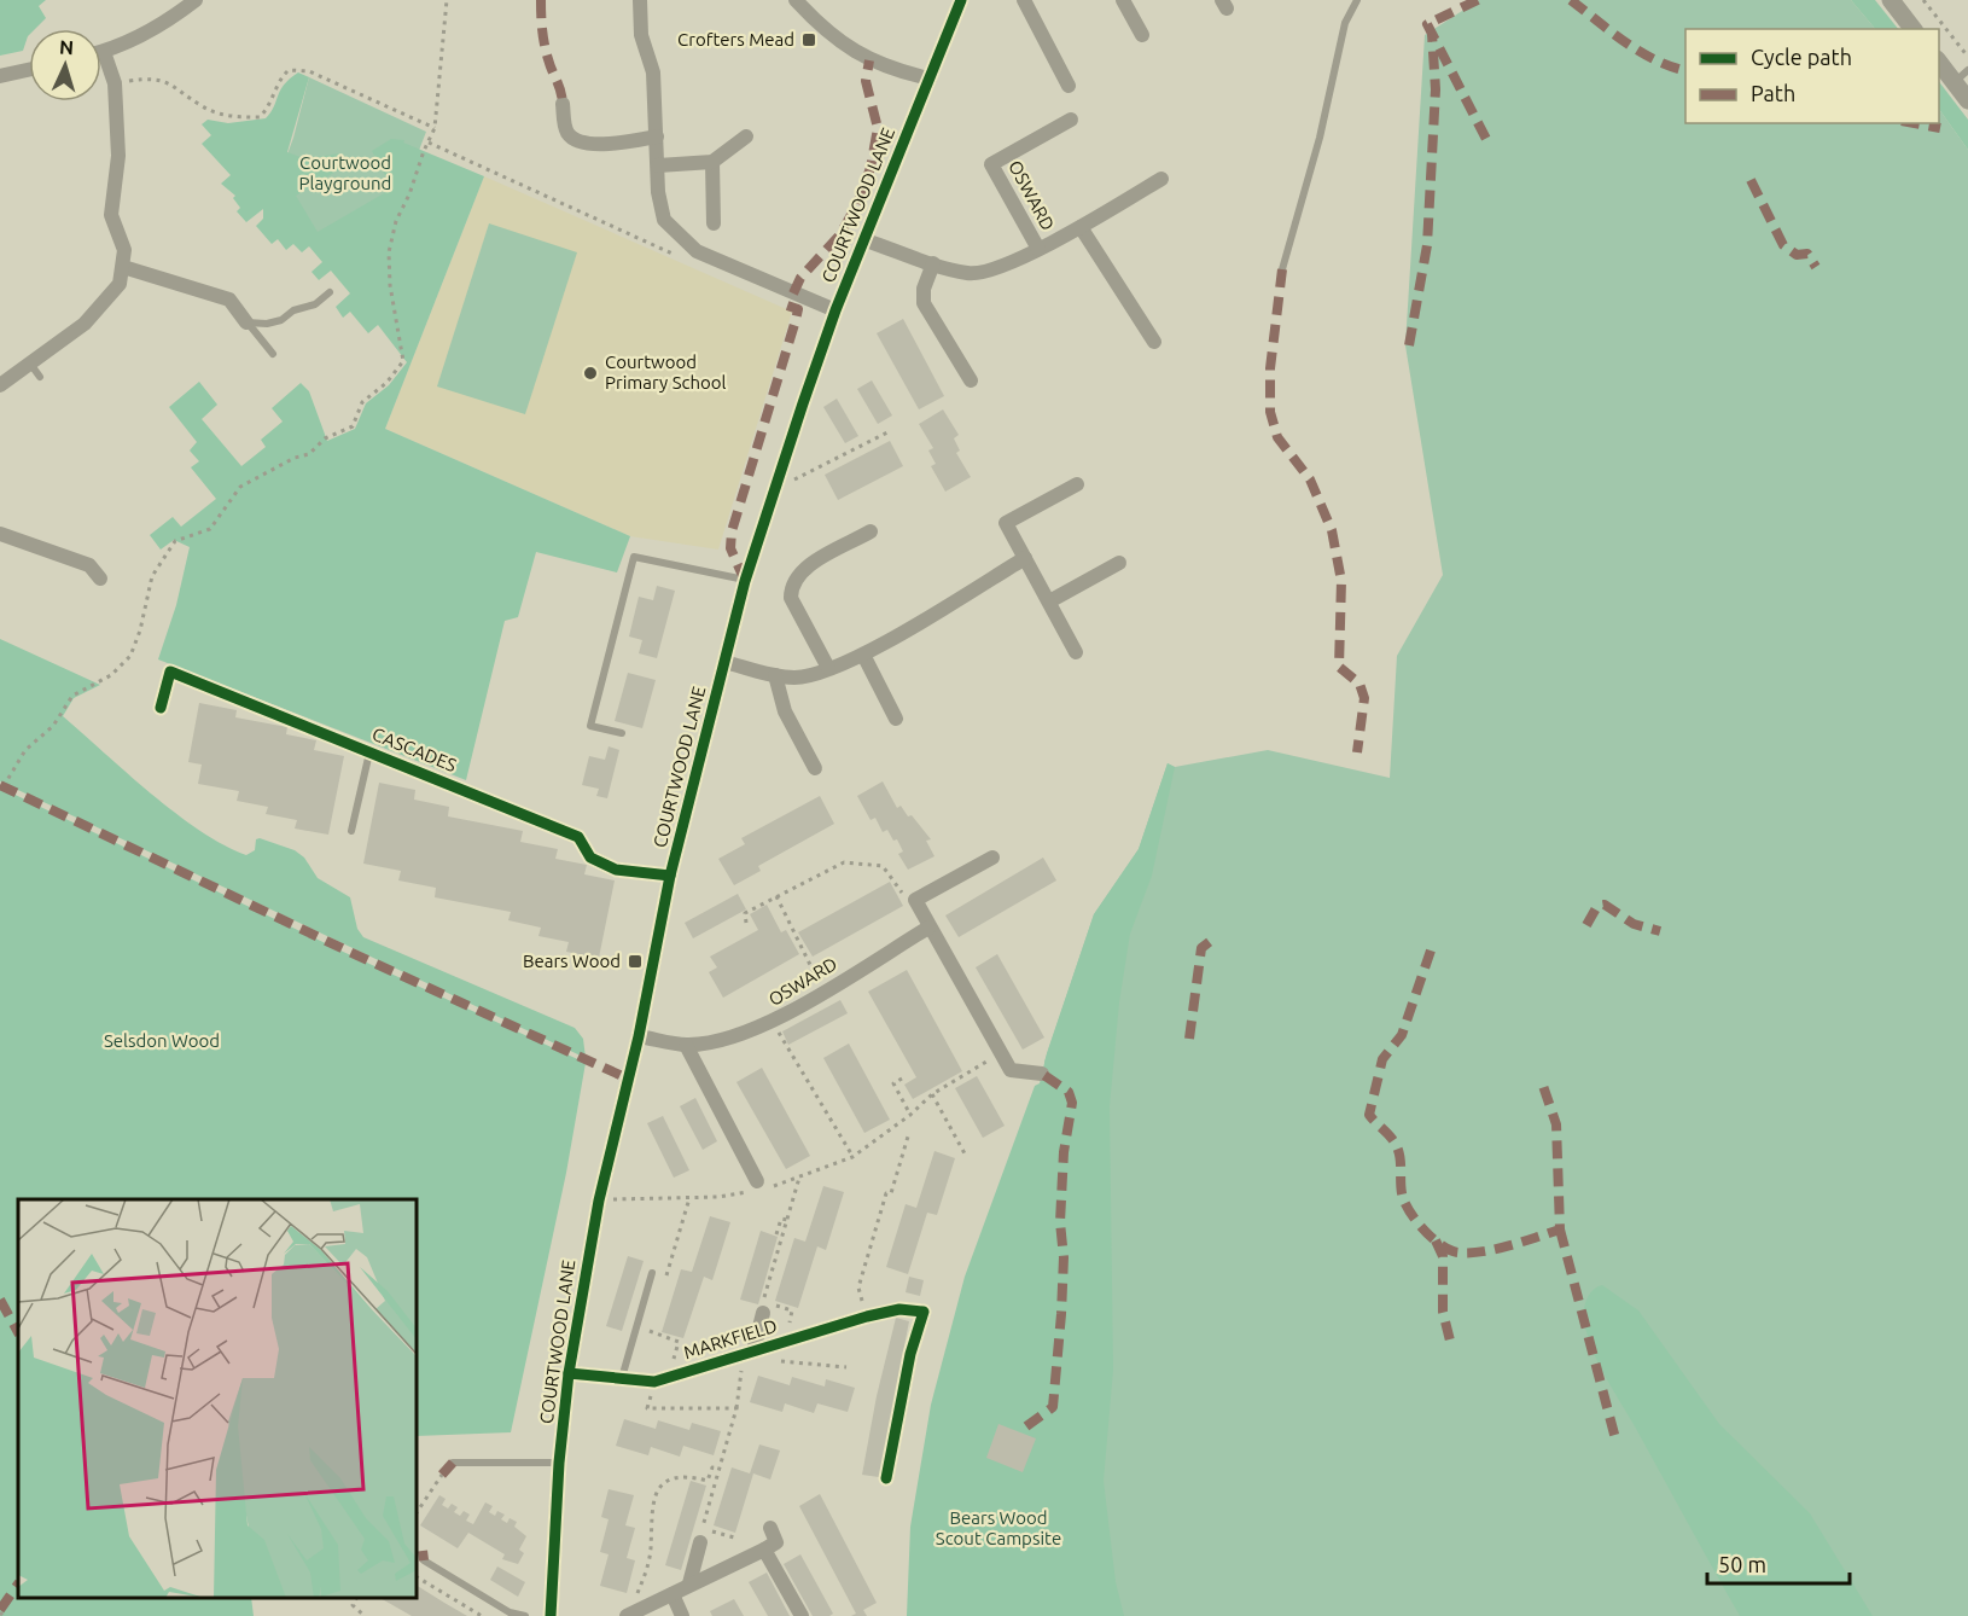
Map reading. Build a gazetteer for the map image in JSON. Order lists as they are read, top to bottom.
{
  "streets": {
    "street": [
      "OSWARD",
      "COURTWOOD LANE",
      "CASCADES",
      "MARKFIELD"
    ]
  },
  "crossings": [
    ["OSWARD", "COURTWOOD LANE"],
    ["COURTWOOD LANE", "CASCADES"],
    ["COURTWOOD LANE", "MARKFIELD"]
  ],
  "parks": ["Courtwood Playground", "Selsdon Wood", "Bears Wood Scout Campsite"],
  "places": {
    "transit": ["Crofters Mead", "Bears Wood"],
    "other": ["Courtwood Primary School"]
  },
  "legend": ["Cycle path", "Path"],
  "scale_bar": "50 m",
  "north": "top"
}
